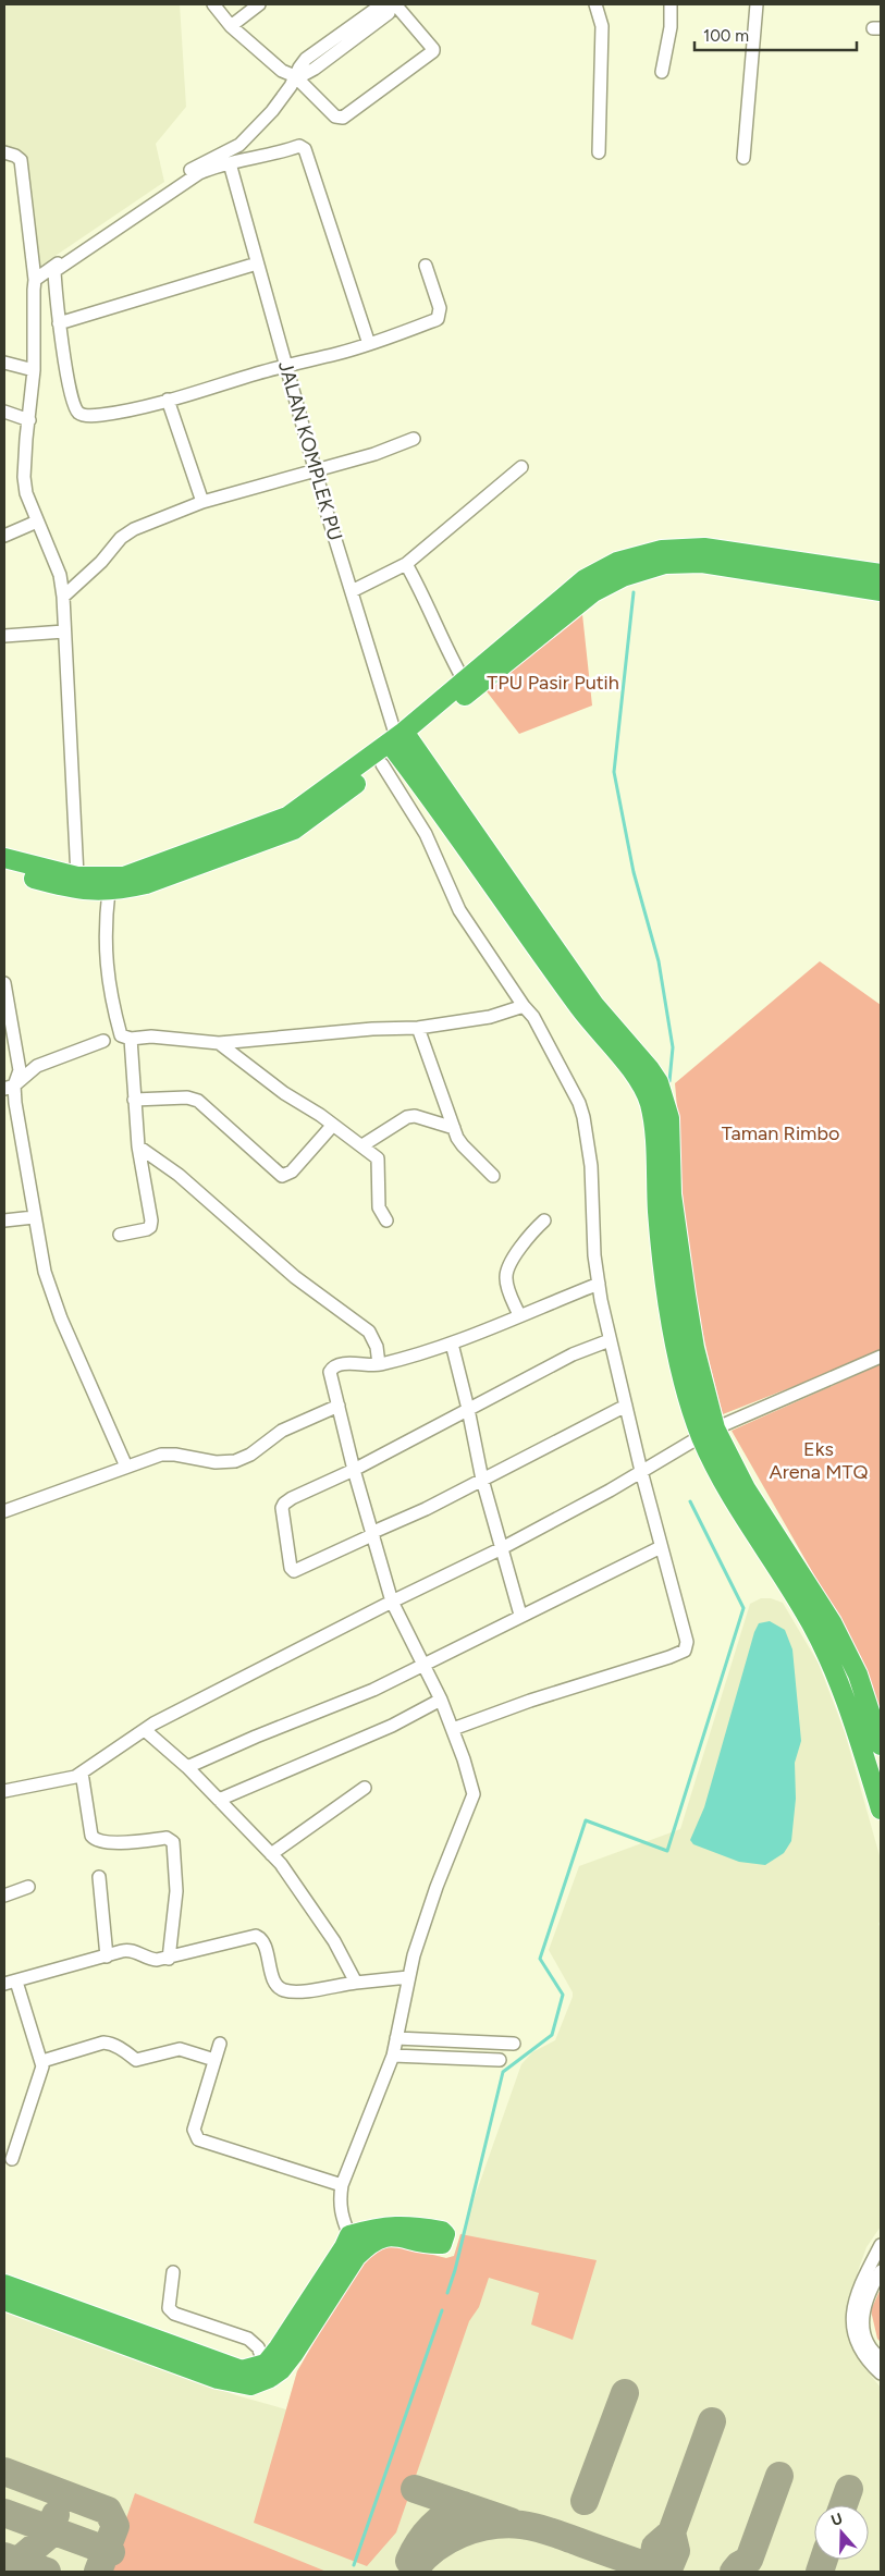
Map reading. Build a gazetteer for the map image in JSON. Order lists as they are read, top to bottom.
{
  "streets": {
    "street": ["JALAN KOMPLEK PU"]
  },
  "parks": ["TPU Pasir Putih", "Taman Rimbo", "Eks Arena MTQ"],
  "scale_bar": "100 m",
  "north": "top"
}
